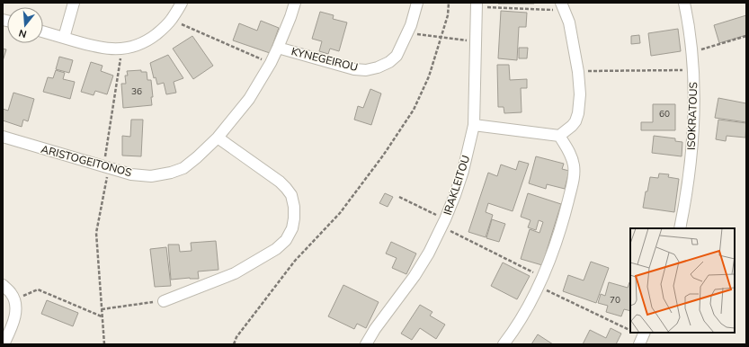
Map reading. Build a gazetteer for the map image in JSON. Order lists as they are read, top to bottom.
{
  "streets": {
    "street": [
      "KYNEGEIROU",
      "ISOKRATOUS",
      "ARISTOGEITONOS",
      "IRAKLEITOU"
    ]
  },
  "crossings": [
    ["KYNEGEIROU", "ARISTOGEITONOS"]
  ],
  "house_numbers": ["36", "60", "70"],
  "north": "bottom"
}
